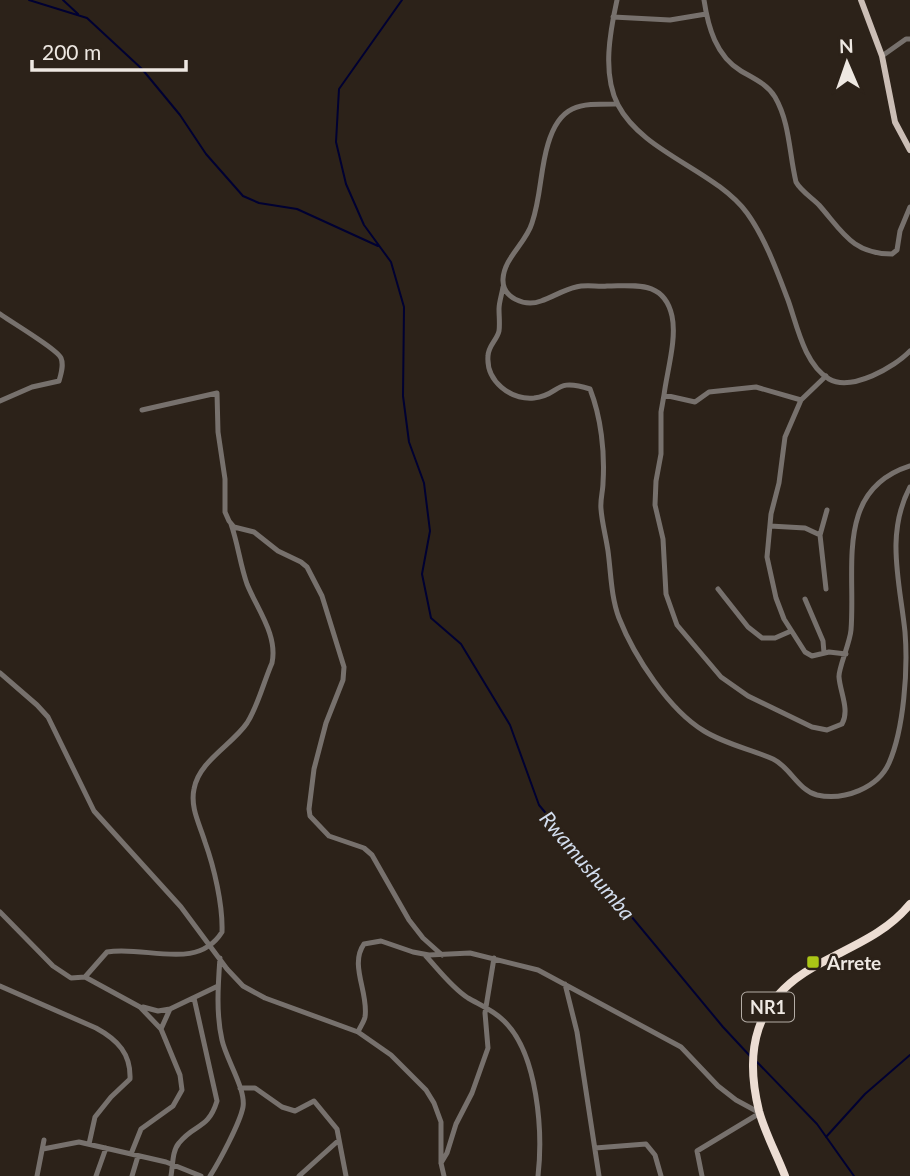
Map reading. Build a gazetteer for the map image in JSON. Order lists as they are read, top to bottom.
{
  "streets": {
    "highway": ["NR1"]
  },
  "water": ["Rwamushumba"],
  "places": {
    "transit": ["Arrete"]
  },
  "scale_bar": "200 m",
  "north": "top"
}
